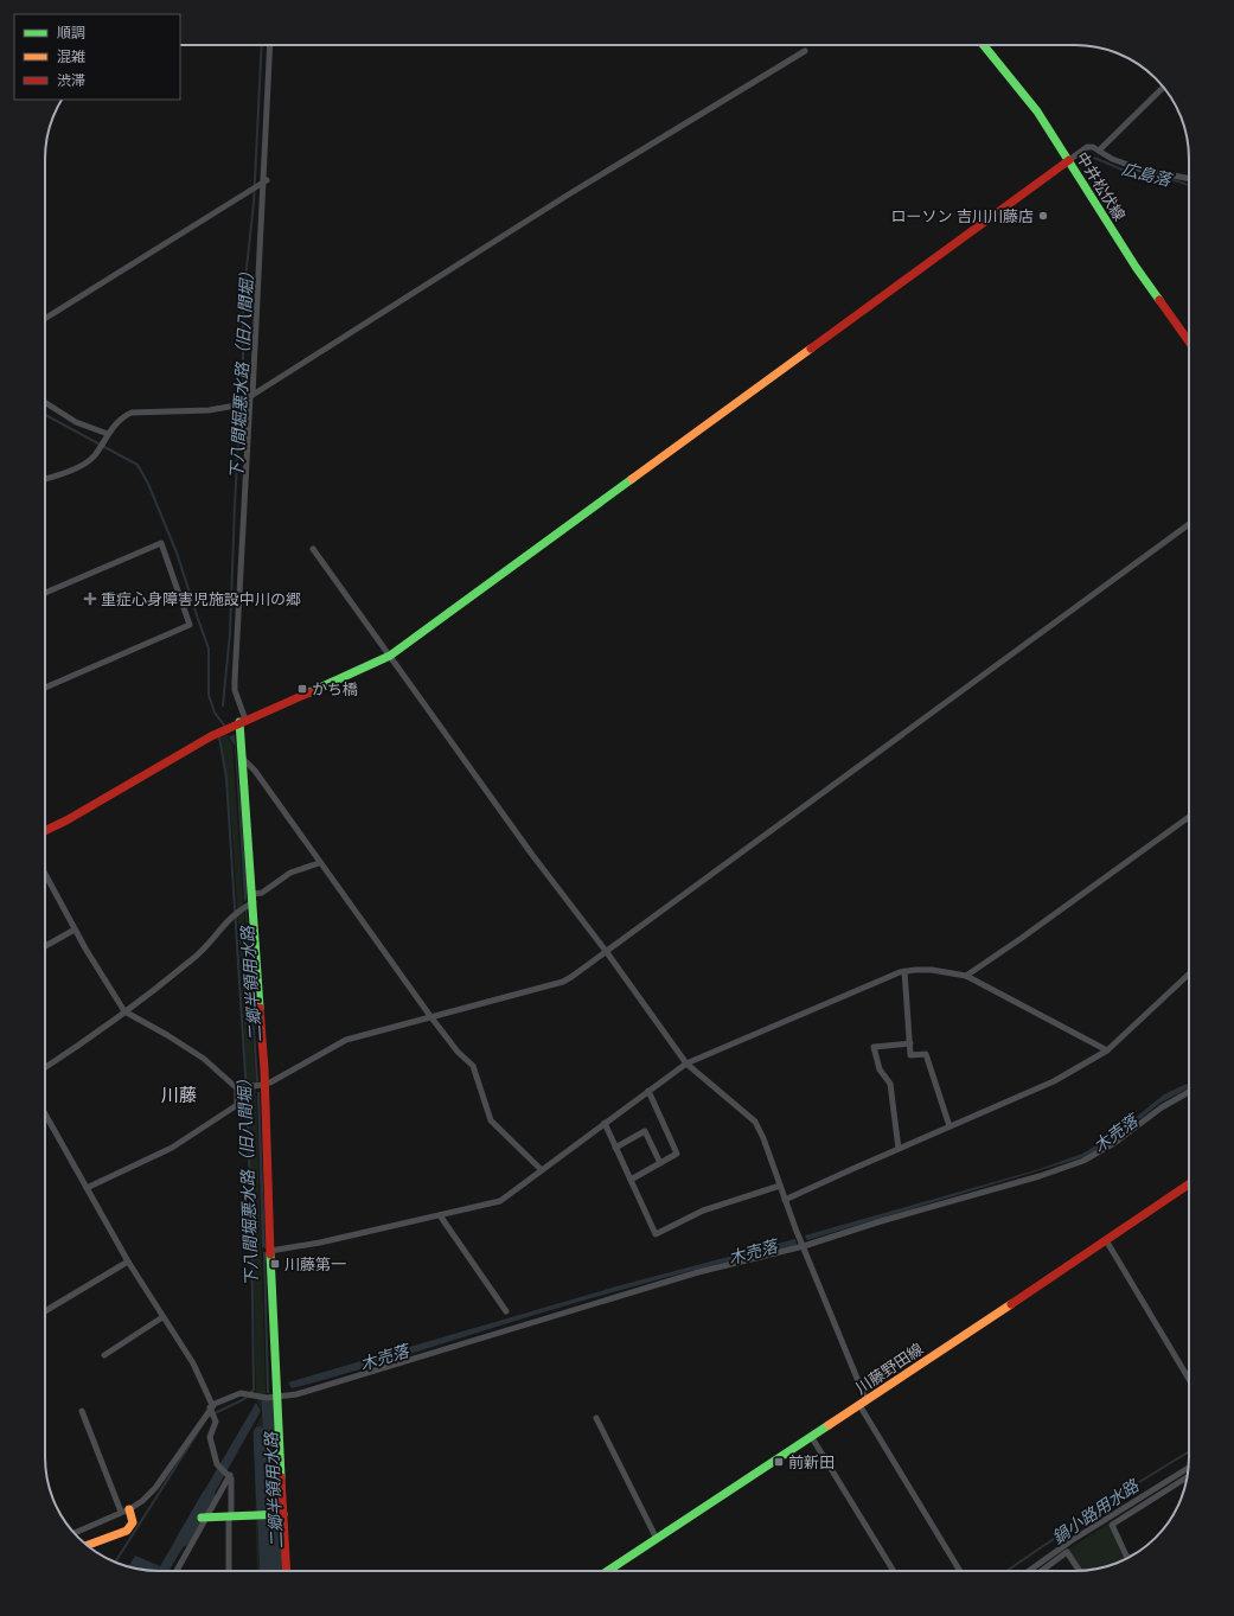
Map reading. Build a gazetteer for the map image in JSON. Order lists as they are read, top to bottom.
{
  "streets": {
    "street": ["中井松伏線", "川藤野田線"]
  },
  "districts": ["川藤"],
  "water": [
    "広島落",
    "下八間堀悪水路（旧八間堀）",
    "二郷半領用水路",
    "木売落",
    "鍋小路用水路"
  ],
  "places": {
    "other": ["ローソン 吉川川藤店"],
    "health": ["重症心身障害児施設中川の郷"],
    "transit": ["かち橋", "川藤第一", "前新田"]
  },
  "legend": ["順調", "混雑", "渋滞"]
}
